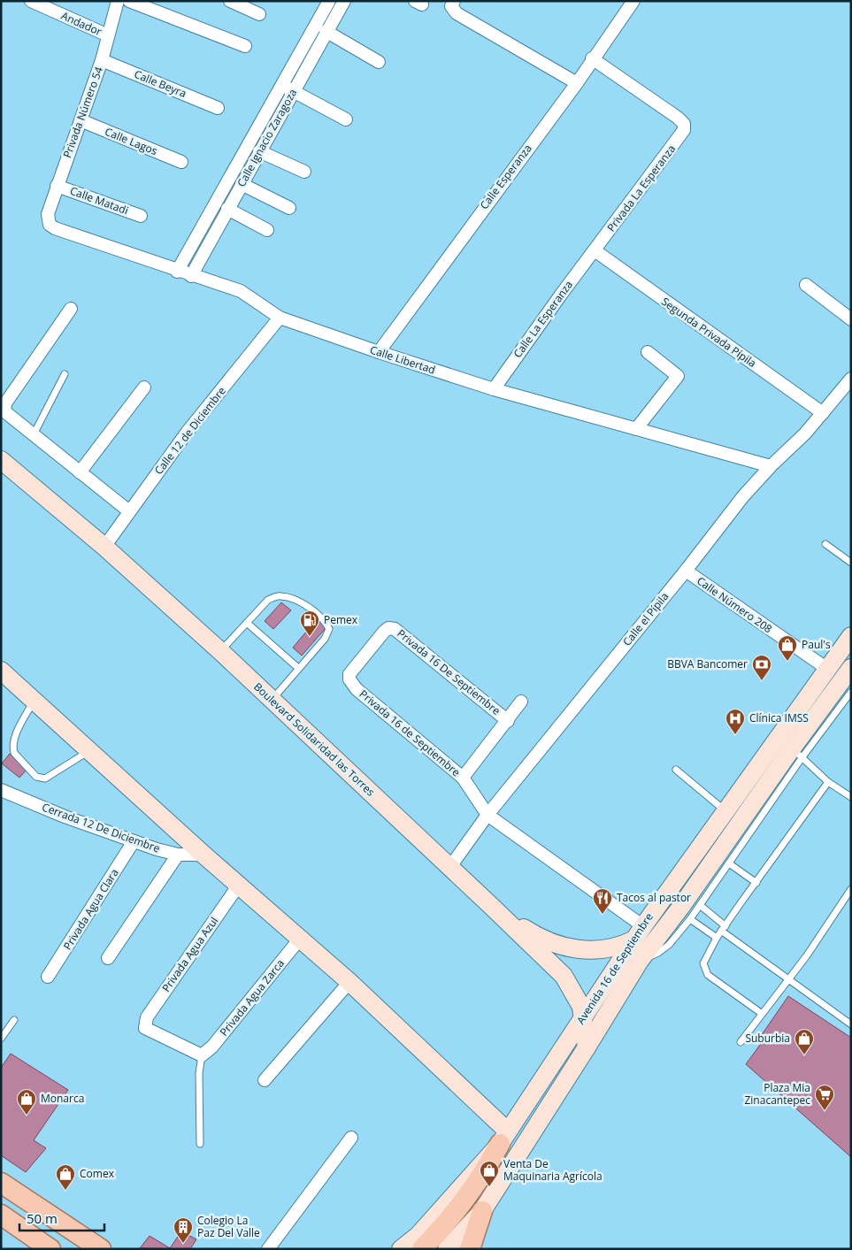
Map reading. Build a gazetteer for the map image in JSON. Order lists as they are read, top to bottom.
{
  "streets": {
    "main road": ["Boulevard Solidaridad las Torres", "Avenida 16 de Septiembre"],
    "street": [
      "Andador",
      "Calle Beyra",
      "Privada Número 54",
      "Calle Ignacio Zaragoza",
      "Calle Lagos",
      "Calle Esperanza",
      "Privada La Esperanza",
      "Calle Matadi",
      "Calle La Esperanza",
      "Segunda Privada Pípila",
      "Calle Libertad",
      "Calle 12 de Diciembre",
      "Calle Número 208",
      "Calle el Pípila",
      "Privada 16 De Septiembre",
      "Privada 16 de Septiembre",
      "Cerrada 12 De Diciembre",
      "Privada Agua Clara",
      "Privada Agua Azul",
      "Privada Agua Zarca"
    ]
  },
  "crossings": [
    ["Andador", "Privada Número 54"],
    ["Calle Beyra", "Privada Número 54"],
    ["Privada Número 54", "Calle Lagos"],
    ["Privada Número 54", "Calle Matadi"],
    ["Privada Número 54", "Calle Libertad"],
    ["Calle Ignacio Zaragoza", "Calle Libertad"],
    ["Calle Esperanza", "Privada La Esperanza"],
    ["Calle Esperanza", "Calle Libertad"],
    ["Privada La Esperanza", "Calle La Esperanza"],
    ["Privada La Esperanza", "Segunda Privada Pípila"],
    ["Calle La Esperanza", "Segunda Privada Pípila"],
    ["Calle La Esperanza", "Calle Libertad"],
    ["Segunda Privada Pípila", "Calle el Pípila"],
    ["Calle Libertad", "Calle 12 de Diciembre"],
    ["Calle Libertad", "Calle el Pípila"],
    ["Calle 12 de Diciembre", "Boulevard Solidaridad las Torres"],
    ["Calle Número 208", "Calle el Pípila"],
    ["Calle Número 208", "Avenida 16 de Septiembre"],
    ["Calle el Pípila", "Privada 16 de Septiembre"],
    ["Calle el Pípila", "Boulevard Solidaridad las Torres"],
    ["Privada 16 De Septiembre", "Privada 16 de Septiembre"],
    ["Boulevard Solidaridad las Torres", "Avenida 16 de Septiembre"],
    ["Cerrada 12 De Diciembre", "Privada Agua Clara"],
    ["Privada Agua Azul", "Privada Agua Zarca"]
  ],
  "places": {
    "fuel station": ["Pemex"],
    "shop": [
      "Paul's",
      "Suburbia",
      "Monarca",
      "Venta De Maquinaria Agrícola",
      "Comex"
    ],
    "bank": ["BBVA Bancomer"],
    "hospital": ["Clínica IMSS"],
    "restaurant": ["Tacos al pastor"],
    "supermarket": ["Plaza Mia Zinacantepec"],
    "building": ["Colegio La Paz Del Valle"]
  },
  "scale_bar": "50 m"
}
